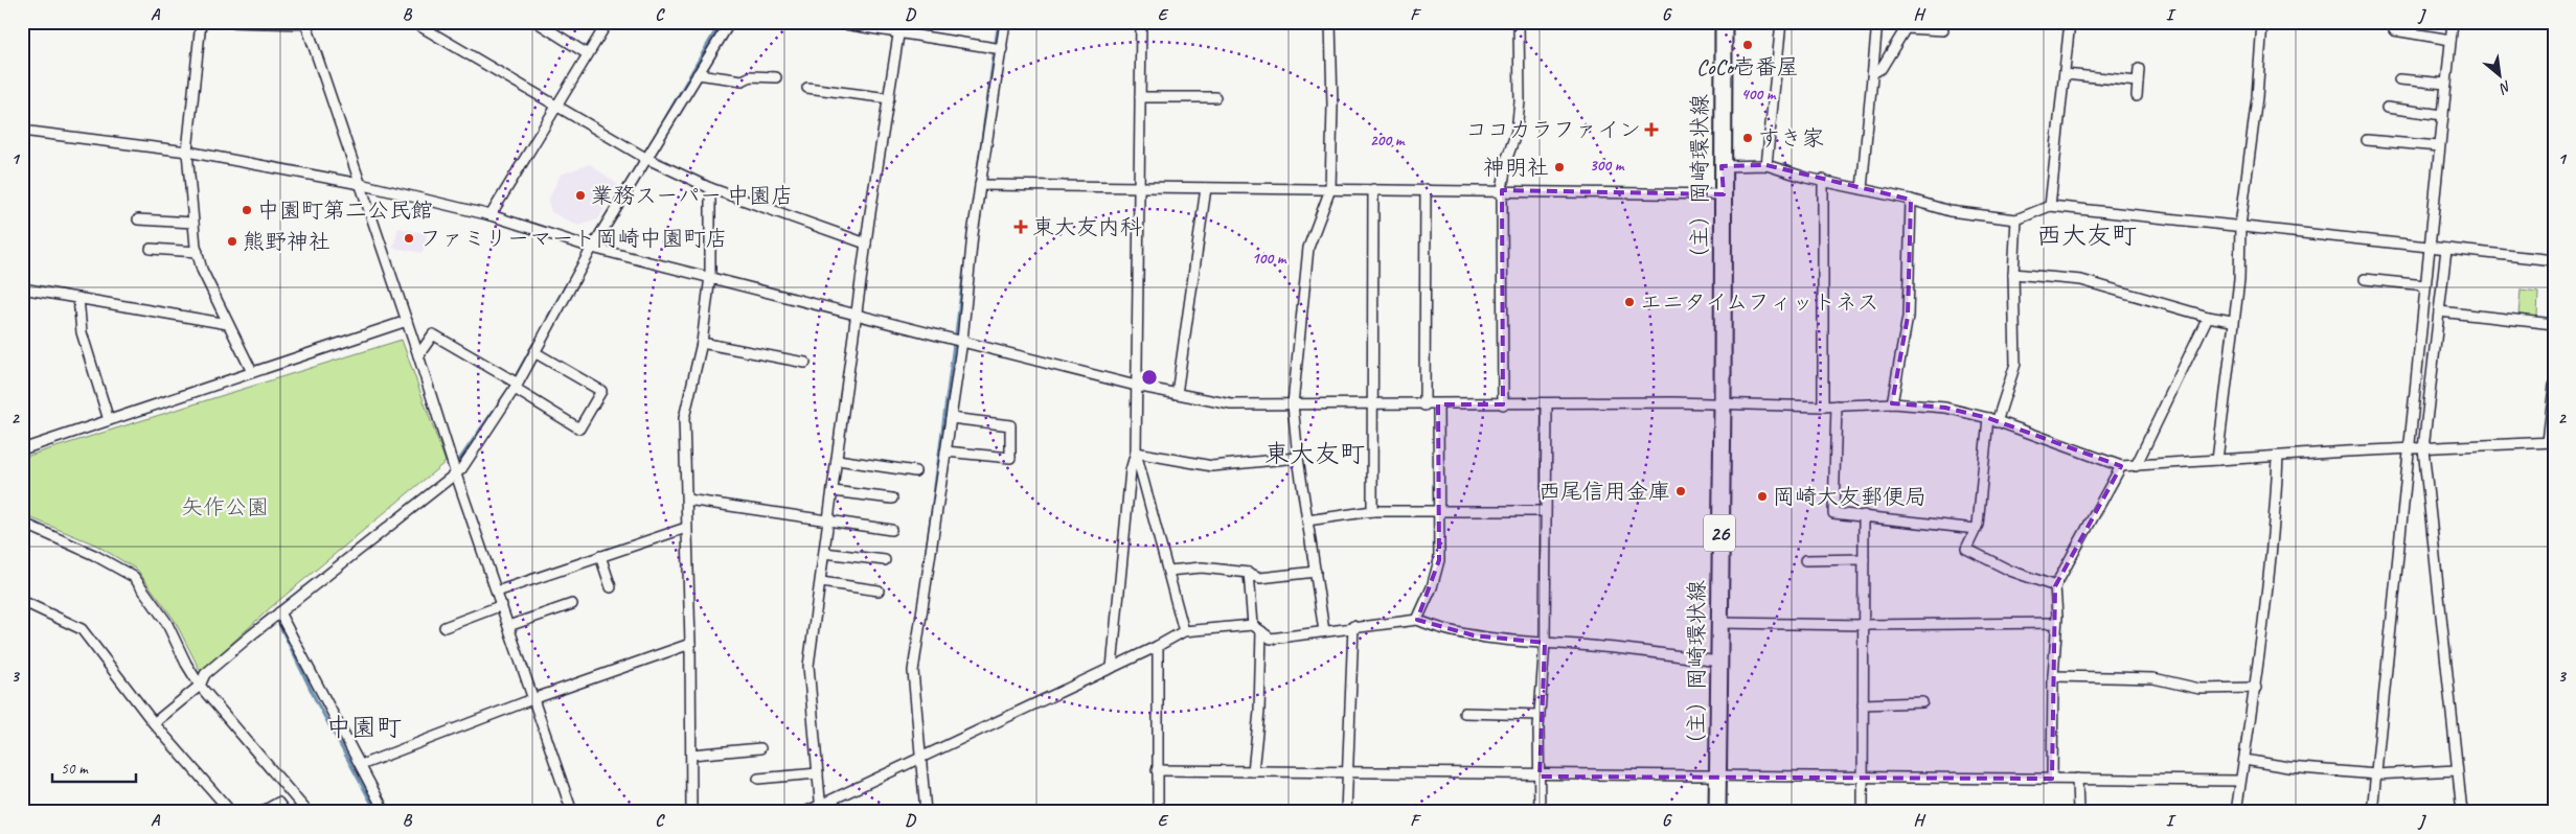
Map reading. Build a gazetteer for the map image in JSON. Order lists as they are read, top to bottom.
{
  "streets": {
    "main road": ["（主）岡崎環状線", "26"]
  },
  "districts": ["西大友町", "東大友町", "中園町"],
  "parks": ["矢作公園"],
  "places": {
    "other": [
      "CoCo壱番屋",
      "すき家",
      "神明社",
      "業務スーパー 中園店",
      "中園町第二公民館",
      "ファミリーマート岡崎中園町店",
      "熊野神社",
      "エニタイムフィットネス",
      "西尾信用金庫",
      "岡崎大友郵便局"
    ],
    "health": ["ココカラファイン", "東大友内科"]
  },
  "scale_bar": "50 m",
  "north": "bottom right",
  "grid": {
    "columns": [
      "A",
      "B",
      "C",
      "D",
      "E",
      "F",
      "G",
      "H",
      "I",
      "J"
    ],
    "rows": ["1", "2", "3"]
  },
  "rings": [
    "400 m",
    "200 m",
    "300 m",
    "100 m"
  ]
}
